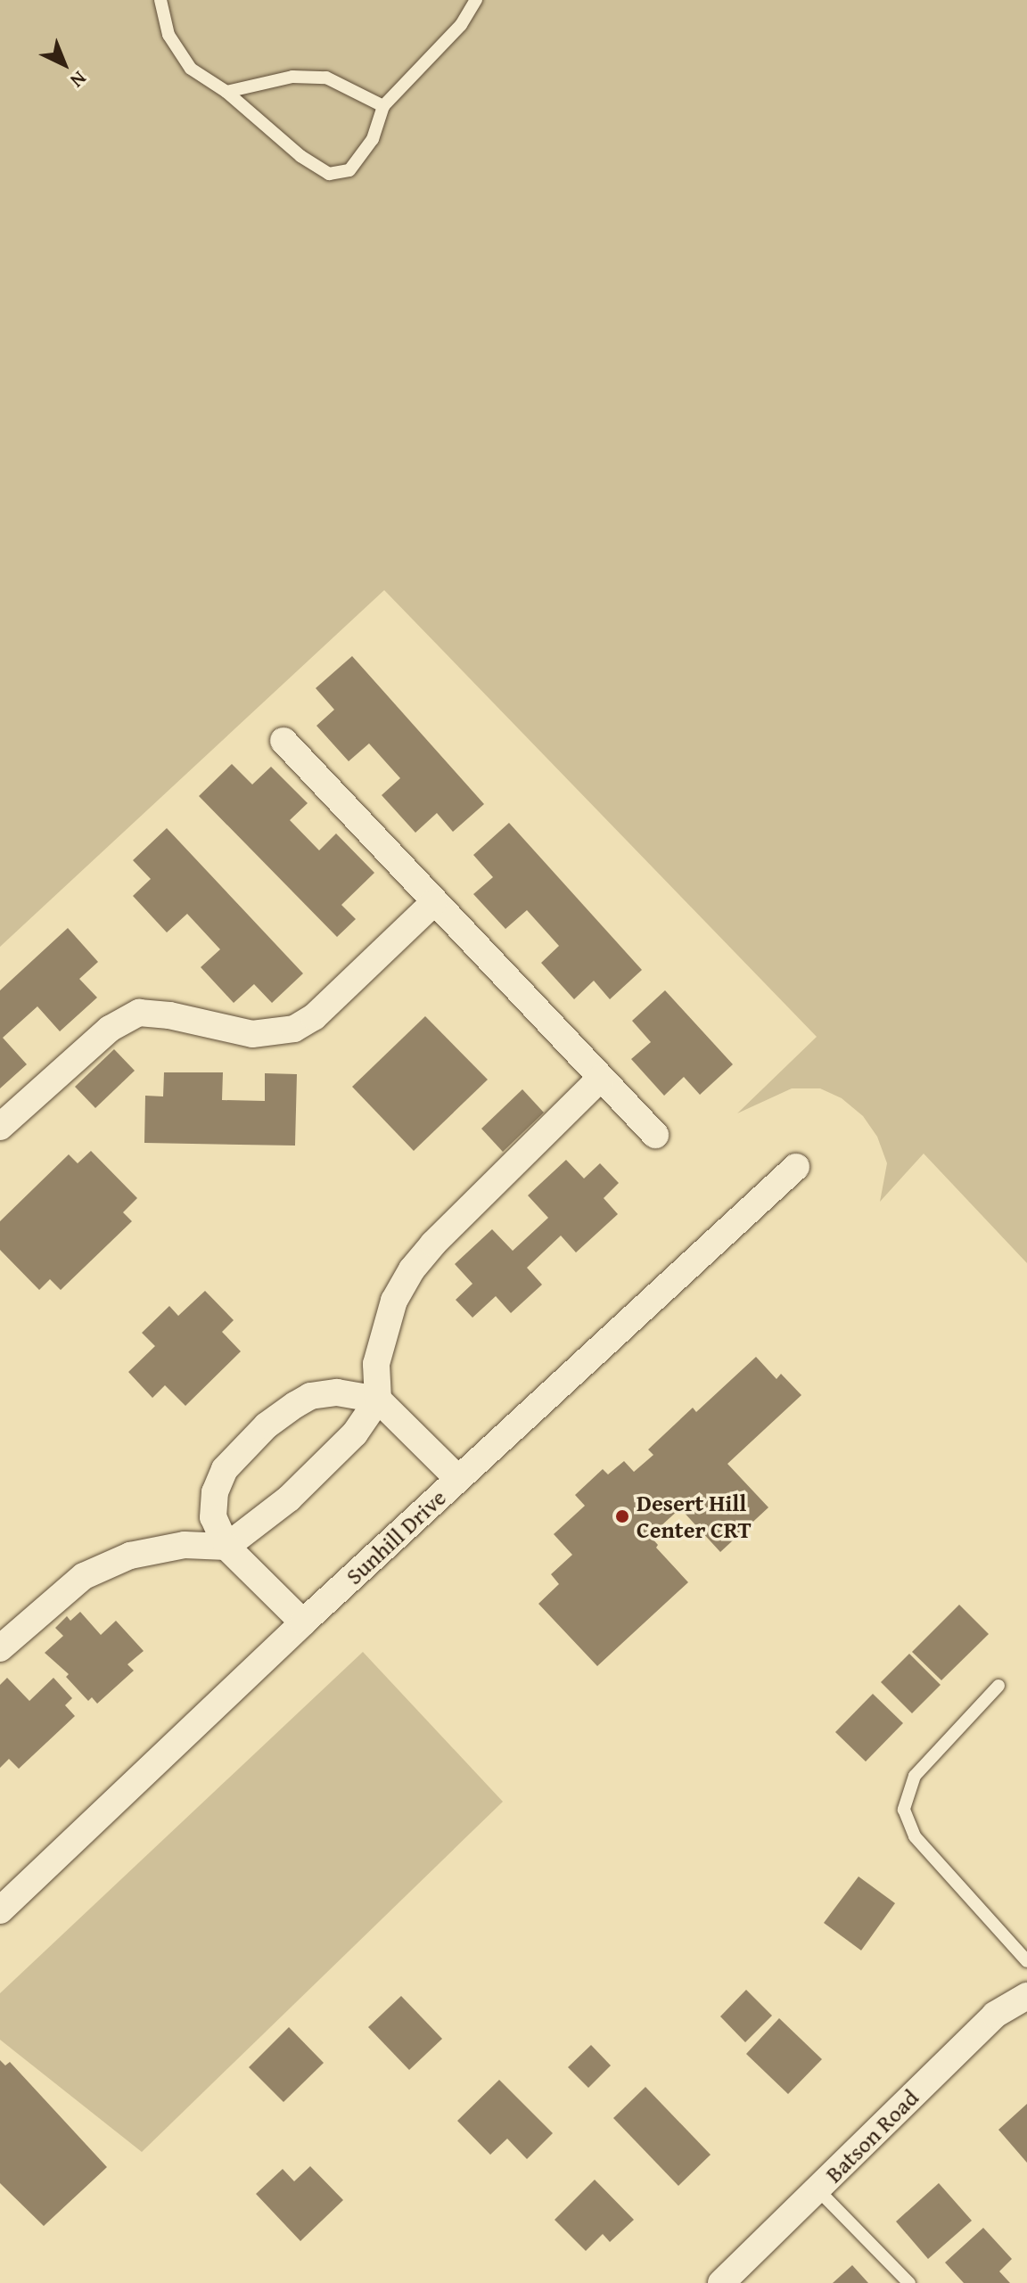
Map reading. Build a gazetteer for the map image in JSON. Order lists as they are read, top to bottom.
{
  "streets": {
    "street": ["Sunhill Drive", "Batson Road"]
  },
  "places": ["Desert Hill Center CRT"],
  "north": "bottom right"
}
